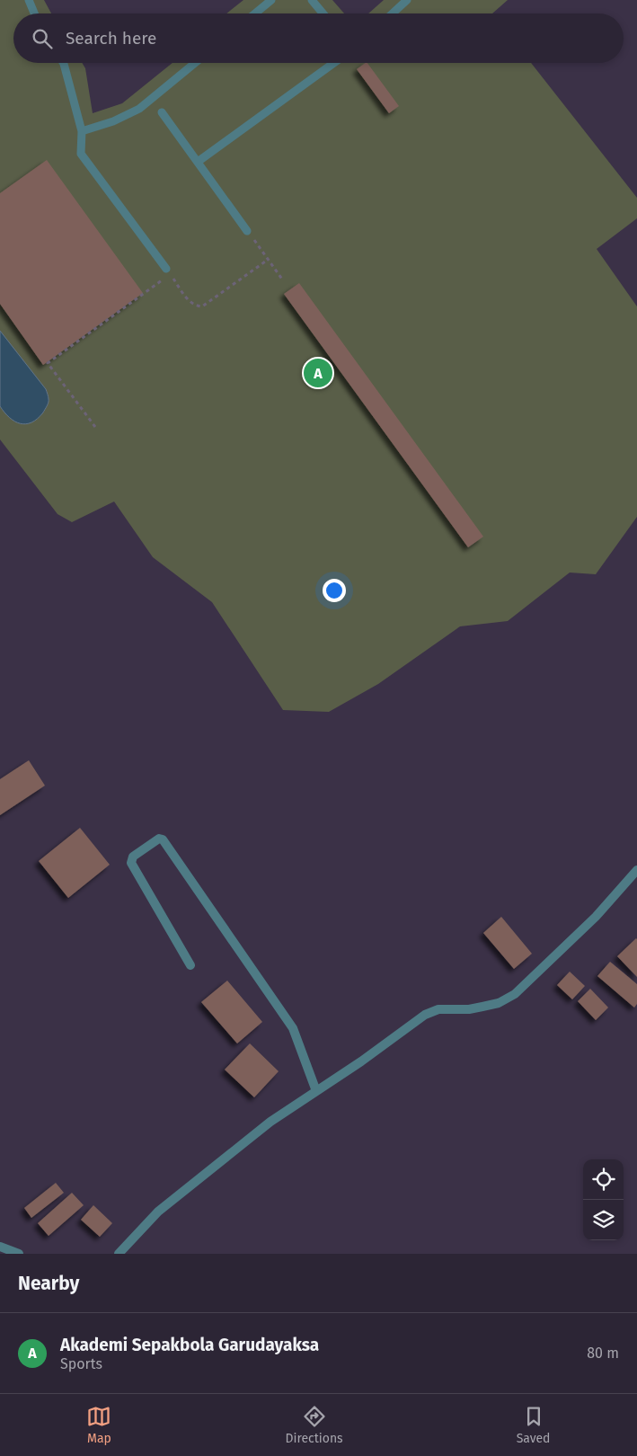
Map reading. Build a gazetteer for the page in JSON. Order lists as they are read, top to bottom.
{
  "page": {
    "search": "Search here",
    "pins": "A",
    "heading": "Nearby",
    "list": [
      {
        "mark": "A",
        "name": "Akademi Sepakbola Garudayaksa",
        "note": "Sports",
        "value": "80 m"
      }
    ],
    "nav": ["Map", "Directions", "Saved"]
  }
}
